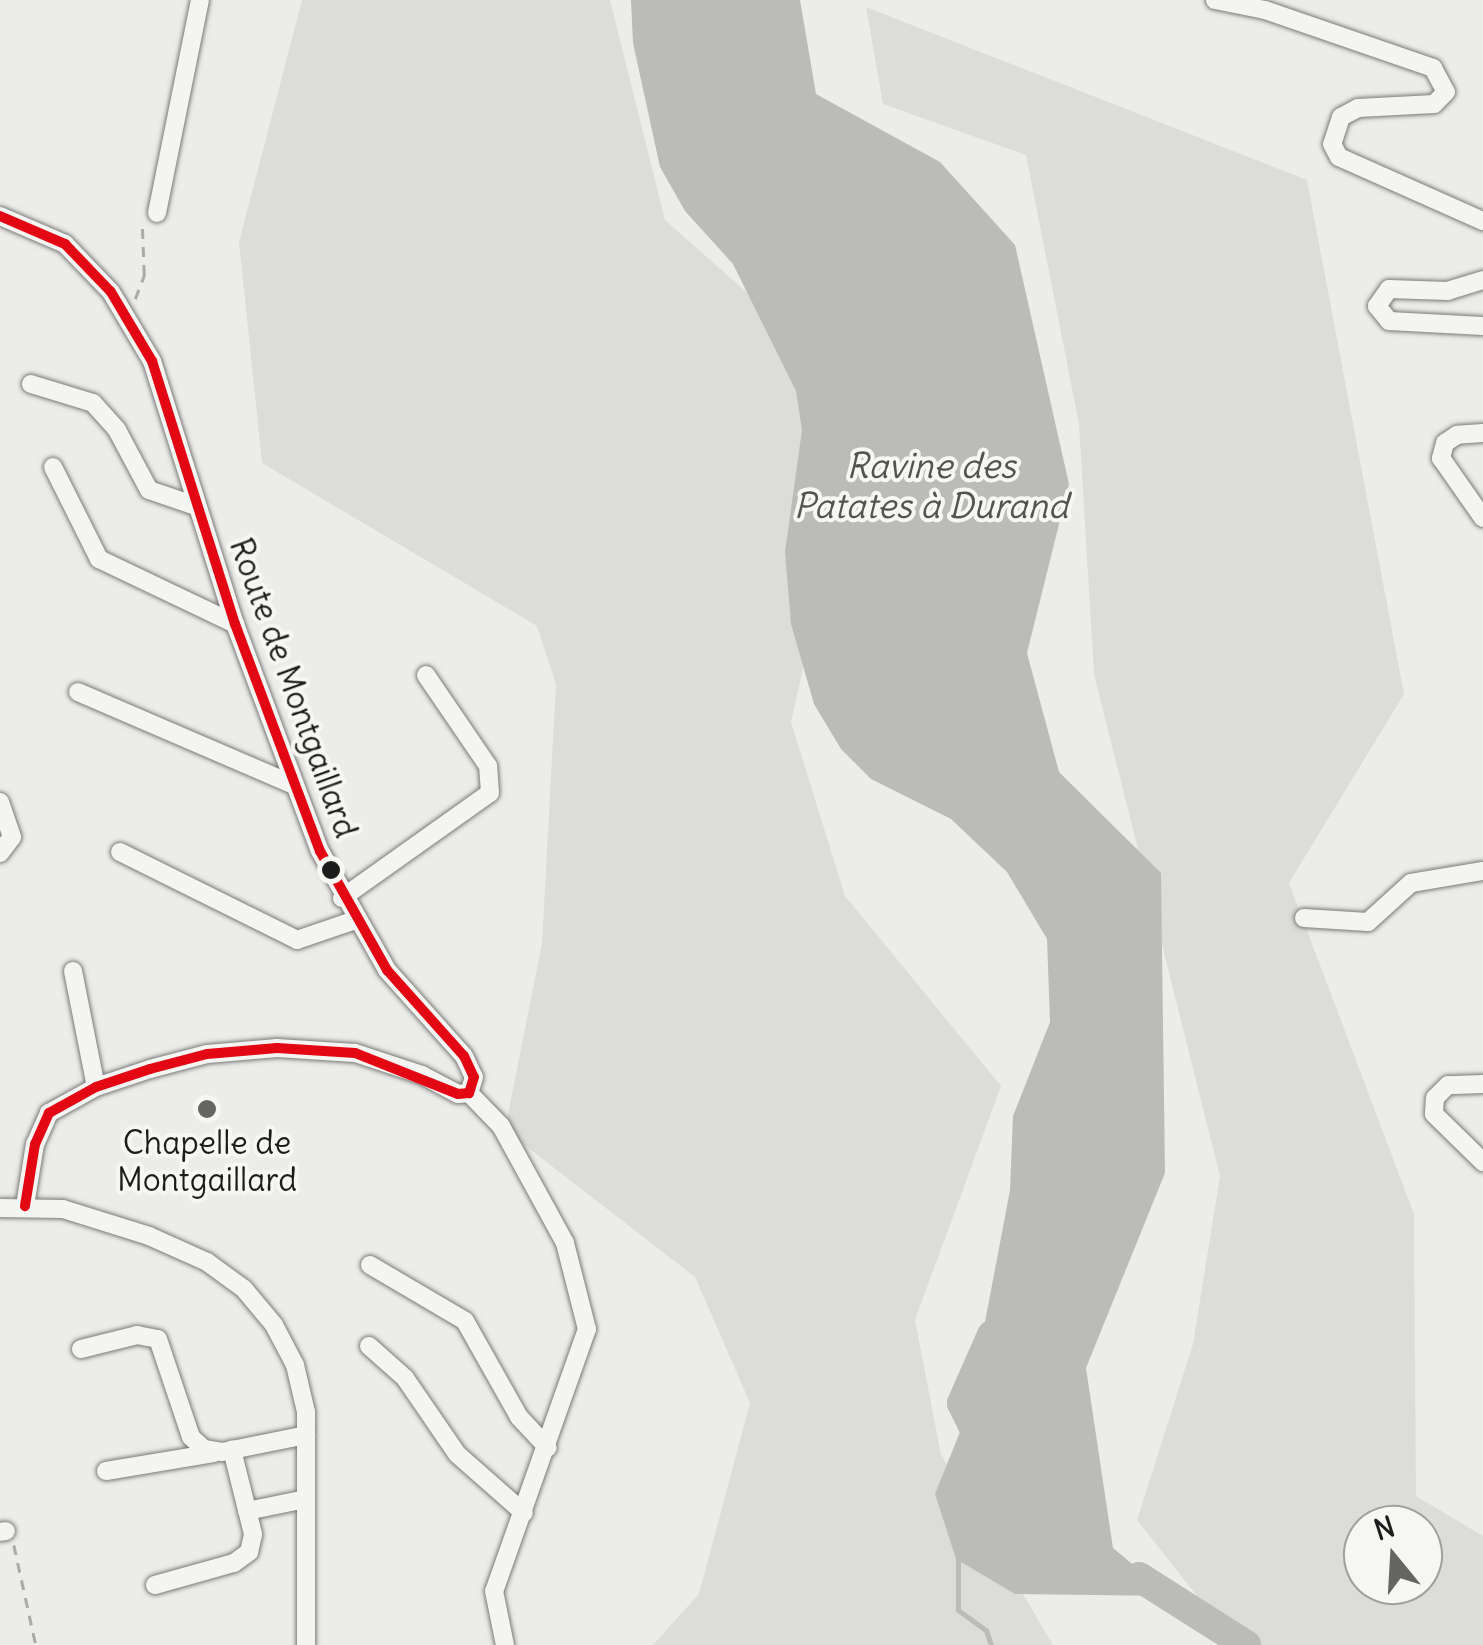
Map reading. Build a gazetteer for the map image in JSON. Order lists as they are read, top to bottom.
{
  "streets": {
    "street": ["Route de Montgaillard"]
  },
  "water": ["Ravine des Patates à Durand"],
  "places": ["Chapelle de Montgaillard"],
  "north": "top"
}
